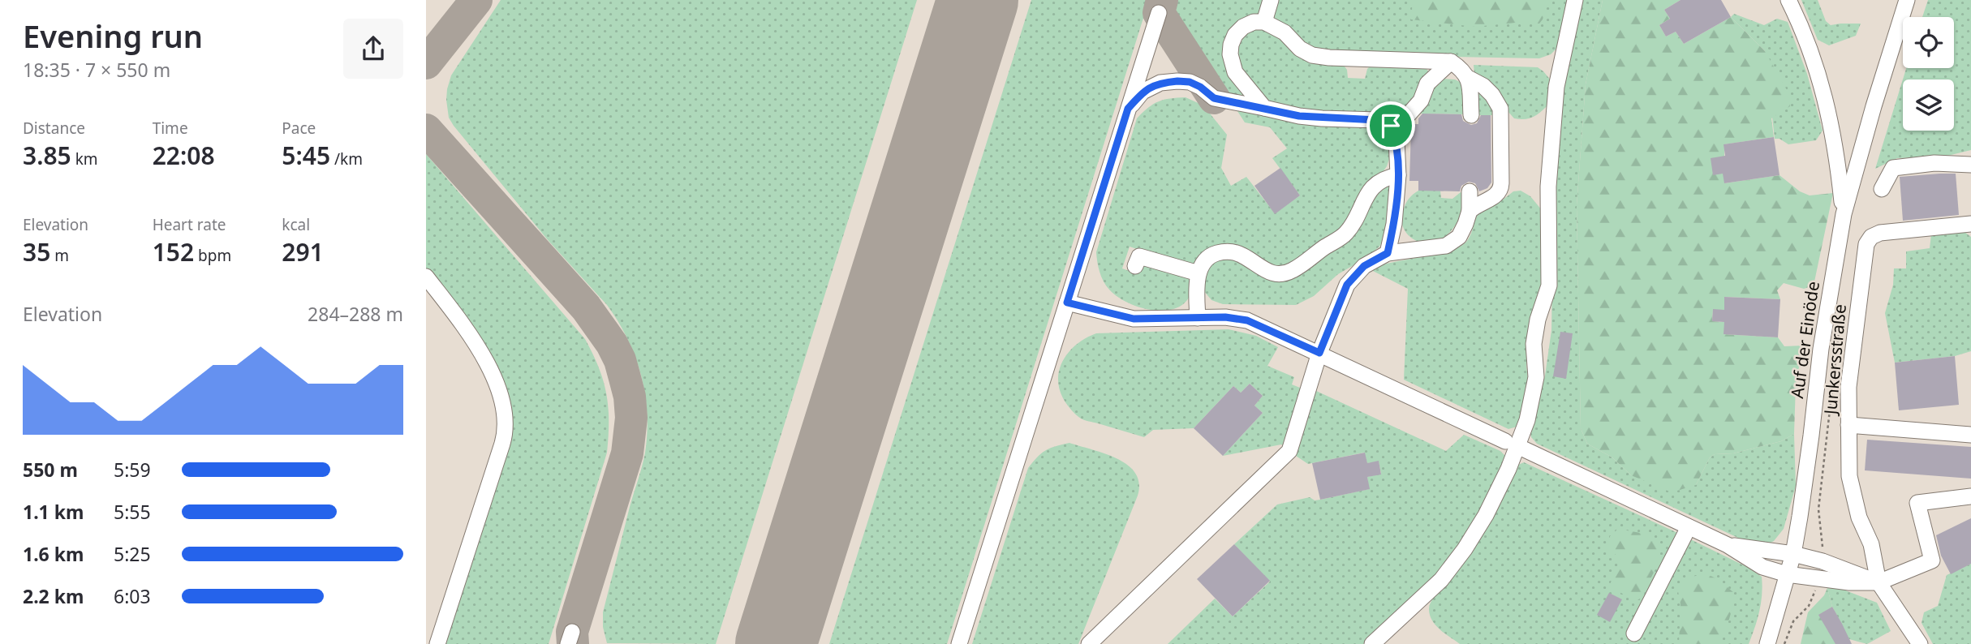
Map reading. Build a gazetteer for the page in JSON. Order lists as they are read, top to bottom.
{
  "streets": {
    "street": ["Auf der Einöde", "Junkersstraße"]
  },
  "page": {
    "heading": ["Evening run", "18:35 · 7 × 550 m"],
    "stats": [
      ["Distance", "3.85 km"],
      ["Time", "22:08"],
      ["Pace", "5:45 /km"],
      ["Elevation", "35 m"],
      ["Heart rate", "152 bpm"],
      ["kcal", "291"]
    ],
    "chart": ["Elevation", "284–288 m"],
    "list": [
      {
        "name": "550 m",
        "note": "5:59"
      },
      {
        "name": "1.1 km",
        "note": "5:55"
      },
      {
        "name": "1.6 km",
        "note": "5:25"
      },
      {
        "name": "2.2 km",
        "note": "6:03"
      }
    ]
  }
}
